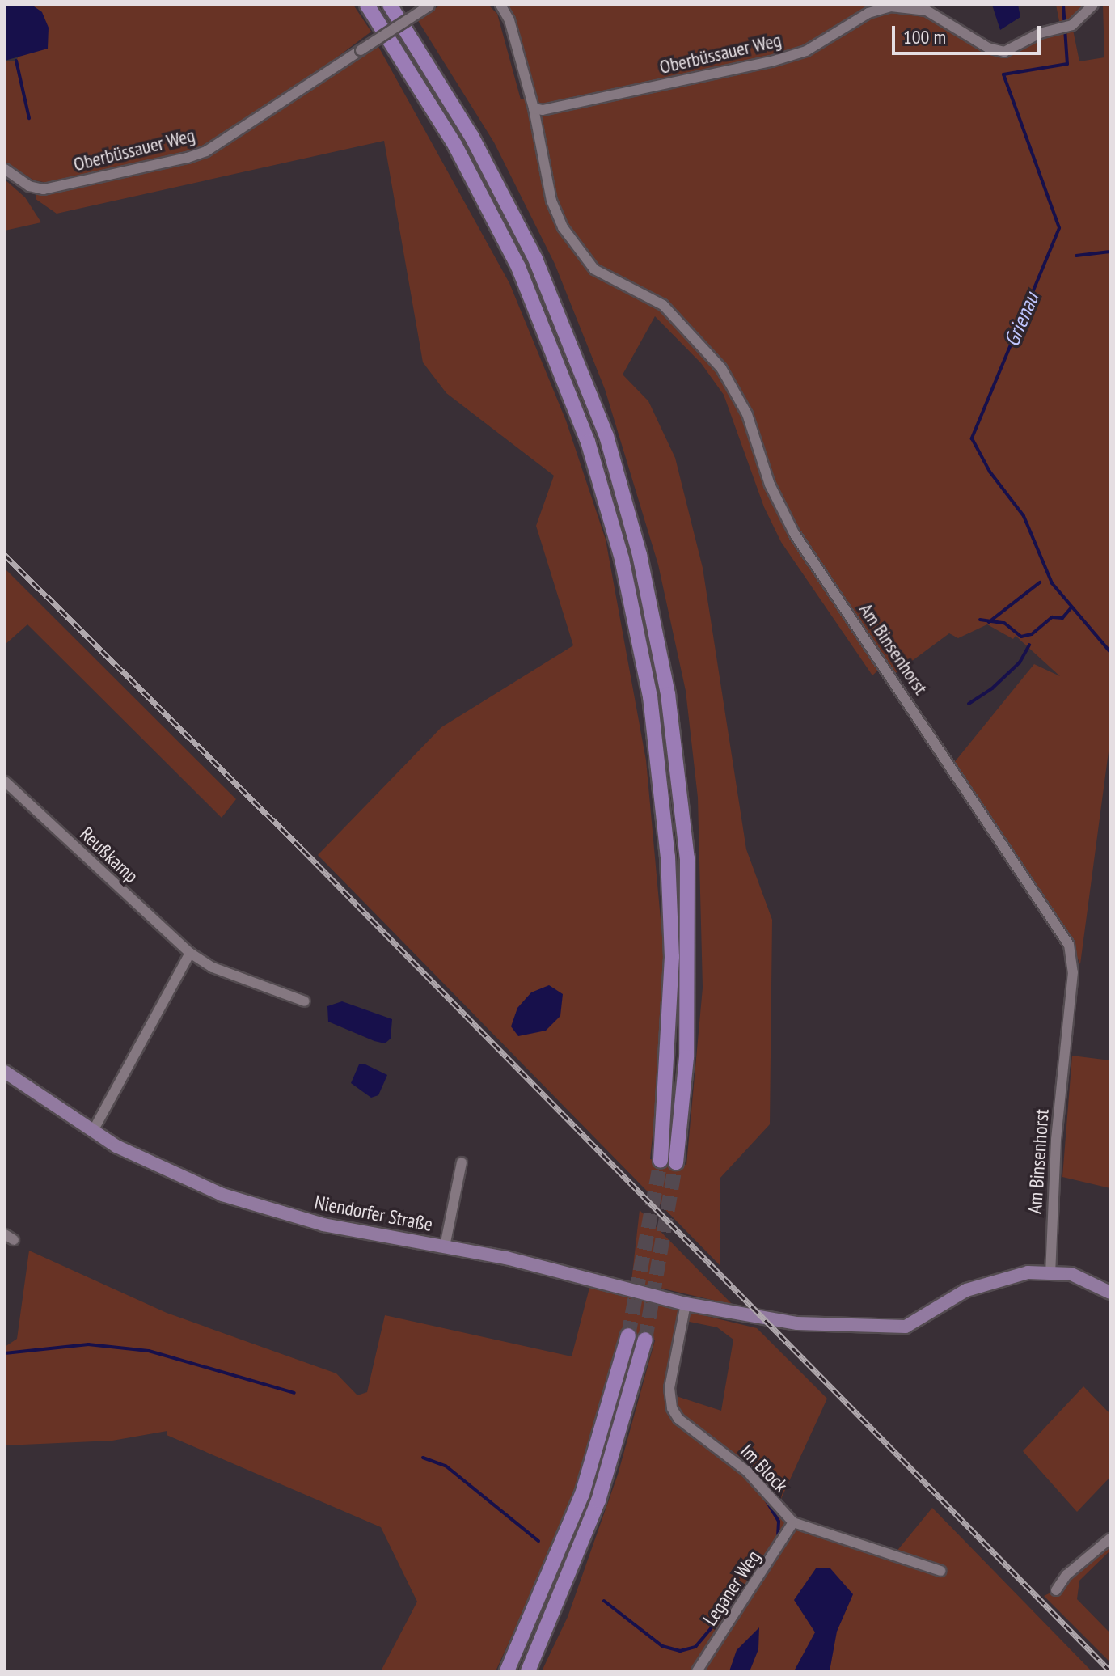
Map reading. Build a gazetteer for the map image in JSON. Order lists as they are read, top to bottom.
{
  "streets": {
    "main road": ["Niendorfer Straße"],
    "street": [
      "Oberbüssauer Weg",
      "Am Binsenhorst",
      "Reußkamp",
      "Im Block",
      "Leganer Weg"
    ]
  },
  "crossings": [
    ["Oberbüssauer Weg", "Am Binsenhorst"],
    ["Am Binsenhorst", "Niendorfer Straße"],
    ["Niendorfer Straße", "Im Block"],
    ["Im Block", "Leganer Weg"]
  ],
  "water": ["Grienau"],
  "scale_bar": "100 m"
}
